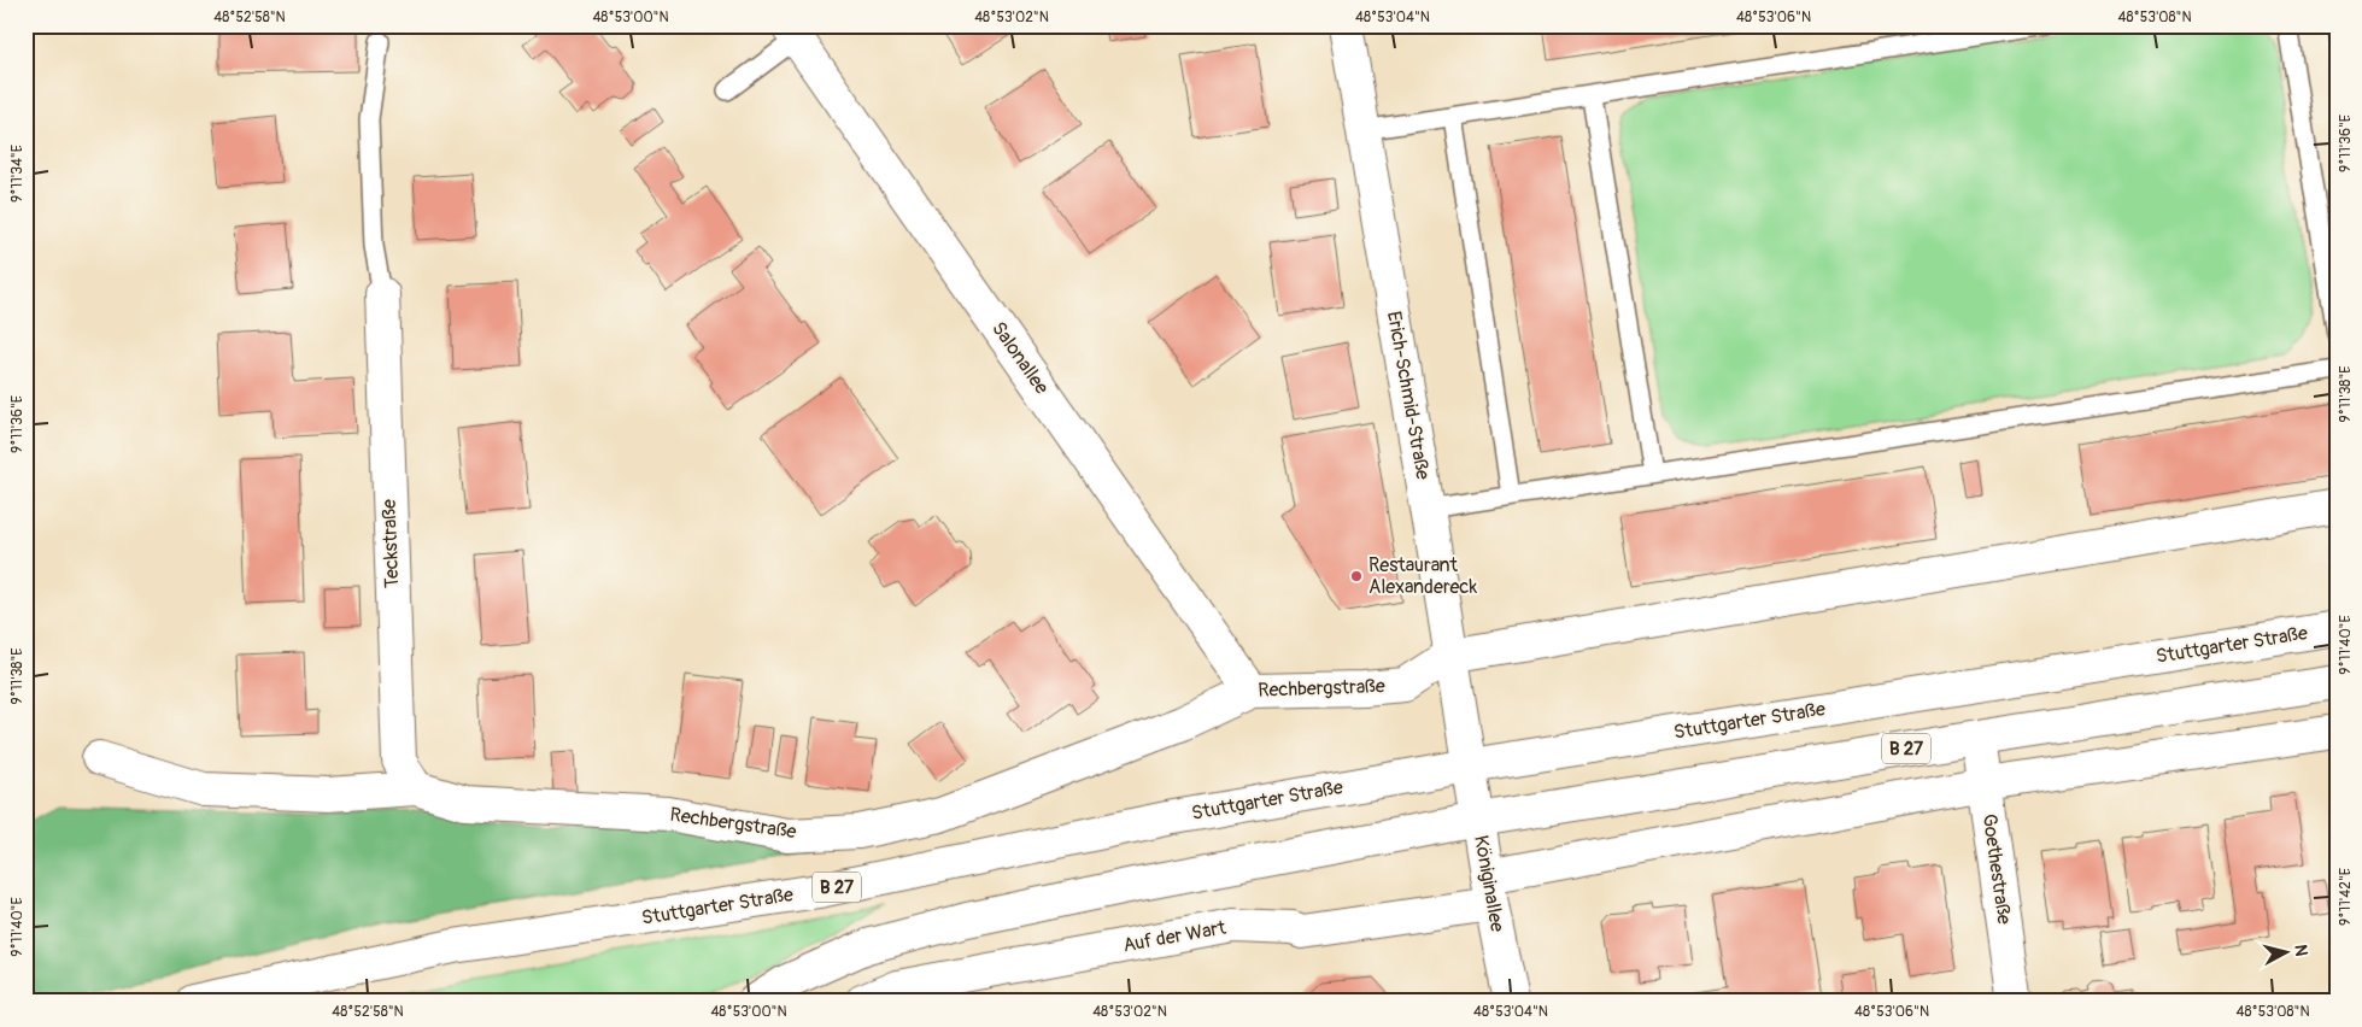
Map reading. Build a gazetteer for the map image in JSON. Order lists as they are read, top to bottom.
{
  "streets": {
    "main road": [
      "Salonallee",
      "Erich-Schmid-Straße",
      "Teckstraße",
      "Stuttgarter Straße",
      "Rechbergstraße",
      "B 27",
      "Goethestraße",
      "Königinallee",
      "Auf der Wart"
    ]
  },
  "crossings": [
    ["Salonallee", "Rechbergstraße"],
    ["Erich-Schmid-Straße", "Stuttgarter Straße"],
    ["Erich-Schmid-Straße", "Rechbergstraße"],
    ["Erich-Schmid-Straße", "Königinallee"],
    ["Teckstraße", "Rechbergstraße"],
    ["Stuttgarter Straße", "Königinallee"],
    ["B 27", "Goethestraße"],
    ["B 27", "Königinallee"],
    ["Königinallee", "Auf der Wart"]
  ],
  "places": ["Restaurant Alexandereck"],
  "north": "right",
  "coordinates": [
    "48°52'58\"N",
    "48°53'00\"N",
    "48°53'02\"N",
    "48°53'04\"N",
    "48°53'06\"N",
    "48°53'08\"N",
    "9°11'36\"E",
    "9°11'34\"E",
    "9°11'38\"E",
    "9°11'40\"E",
    "9°11'42\"E"
  ]
}
